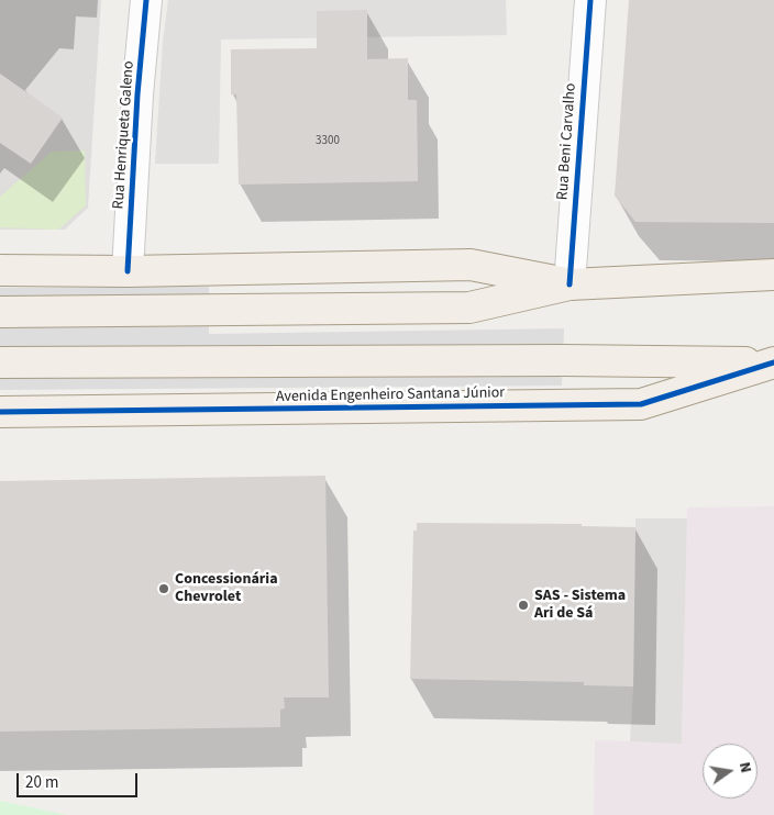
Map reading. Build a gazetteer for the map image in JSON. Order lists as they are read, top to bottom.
{
  "streets": {
    "main road": ["Avenida Engenheiro Santana Júnior"],
    "street": ["Rua Henriqueta Galeno", "Rua Beni Carvalho"]
  },
  "places": ["Concessionária Chevrolet", "SAS - Sistema Ari de Sá"],
  "house_numbers": ["3300"],
  "scale_bar": "20 m",
  "north": "right"
}
